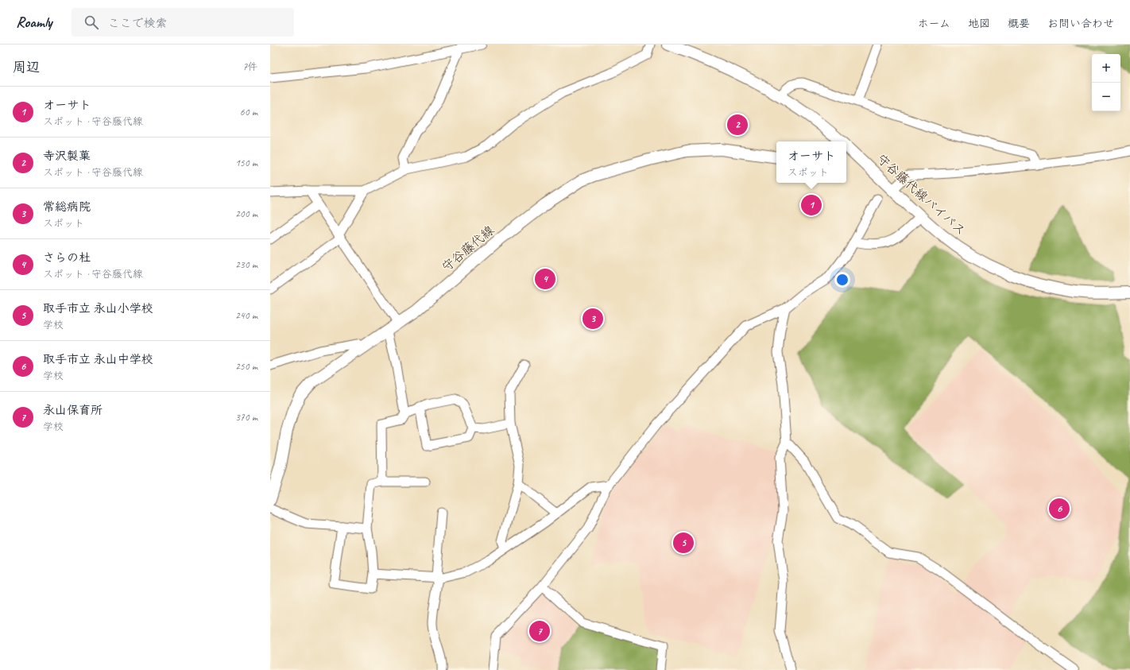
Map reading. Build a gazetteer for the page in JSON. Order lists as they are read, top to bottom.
{
  "streets": {
    "main road": ["守谷藤代線バイパス", "守谷藤代線"]
  },
  "page": {
    "header": "Roamly",
    "search": "ここで検索",
    "nav": [
      "ホーム",
      "地図",
      "概要",
      "お問い合わせ"
    ],
    "heading": ["周辺", "7件"],
    "map_buttons": ["+", "−"],
    "list": [
      {
        "mark": "1",
        "name": "オーサト",
        "note": "スポット · 守谷藤代線",
        "value": "60 m"
      },
      {
        "mark": "2",
        "name": "寺沢製菓",
        "note": "スポット · 守谷藤代線",
        "value": "150 m"
      },
      {
        "mark": "3",
        "name": "常総病院",
        "note": "スポット",
        "value": "200 m"
      },
      {
        "mark": "4",
        "name": "さらの杜",
        "note": "スポット · 守谷藤代線",
        "value": "230 m"
      },
      {
        "mark": "5",
        "name": "取手市立 永山小学校",
        "note": "学校",
        "value": "240 m"
      },
      {
        "mark": "6",
        "name": "取手市立 永山中学校",
        "note": "学校",
        "value": "250 m"
      },
      {
        "mark": "7",
        "name": "永山保育所",
        "note": "学校",
        "value": "370 m"
      }
    ],
    "pins": [
      "2",
      "1",
      "4",
      "3",
      "6",
      "5",
      "7"
    ],
    "popup": ["オーサト", "スポット"]
  }
}
